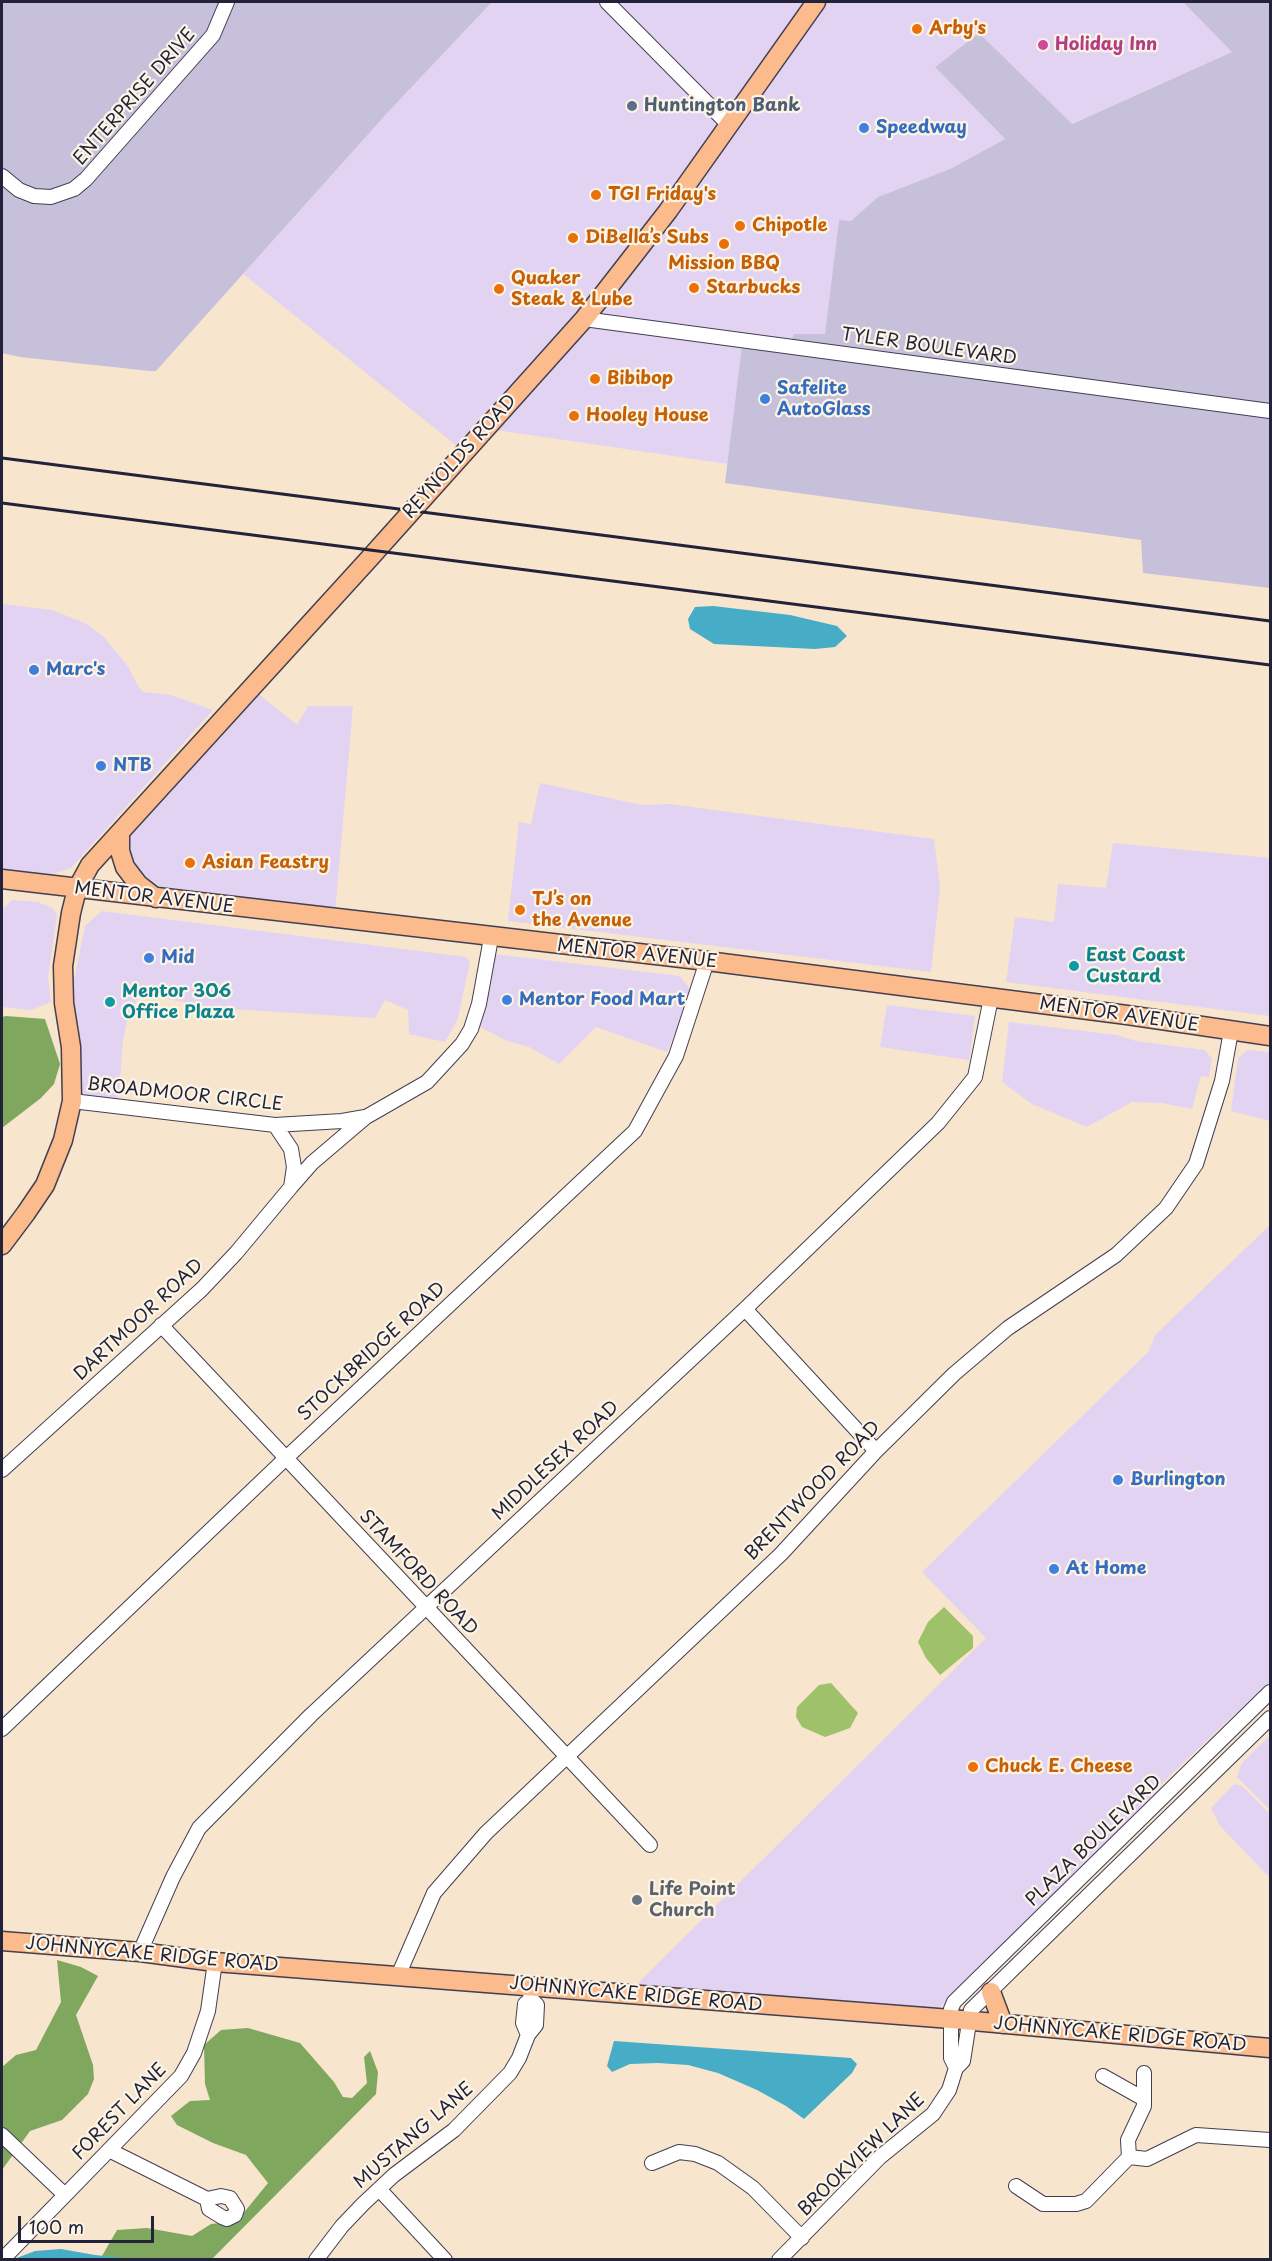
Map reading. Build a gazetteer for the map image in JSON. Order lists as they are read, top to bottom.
{
  "streets": {
    "main road": ["REYNOLDS ROAD", "MENTOR AVENUE", "JOHNNYCAKE RIDGE ROAD"],
    "street": [
      "ENTERPRISE DRIVE",
      "TYLER BOULEVARD",
      "BROADMOOR CIRCLE",
      "DARTMOOR ROAD",
      "STOCKBRIDGE ROAD",
      "MIDDLESEX ROAD",
      "BRENTWOOD ROAD",
      "STAMFORD ROAD",
      "PLAZA BOULEVARD",
      "FOREST LANE",
      "MUSTANG LANE",
      "BROOKVIEW LANE"
    ]
  },
  "crossings": [
    ["TYLER BOULEVARD", "REYNOLDS ROAD"],
    ["REYNOLDS ROAD", "MENTOR AVENUE"],
    ["REYNOLDS ROAD", "BROADMOOR CIRCLE"],
    ["MENTOR AVENUE", "DARTMOOR ROAD"],
    ["MENTOR AVENUE", "STOCKBRIDGE ROAD"],
    ["MENTOR AVENUE", "MIDDLESEX ROAD"],
    ["MENTOR AVENUE", "BRENTWOOD ROAD"],
    ["BROADMOOR CIRCLE", "DARTMOOR ROAD"],
    ["DARTMOOR ROAD", "STAMFORD ROAD"],
    ["STOCKBRIDGE ROAD", "STAMFORD ROAD"],
    ["MIDDLESEX ROAD", "STAMFORD ROAD"],
    ["MIDDLESEX ROAD", "JOHNNYCAKE RIDGE ROAD"],
    ["BRENTWOOD ROAD", "STAMFORD ROAD"],
    ["BRENTWOOD ROAD", "JOHNNYCAKE RIDGE ROAD"],
    ["PLAZA BOULEVARD", "JOHNNYCAKE RIDGE ROAD"],
    ["PLAZA BOULEVARD", "BROOKVIEW LANE"],
    ["JOHNNYCAKE RIDGE ROAD", "FOREST LANE"],
    ["JOHNNYCAKE RIDGE ROAD", "MUSTANG LANE"],
    ["JOHNNYCAKE RIDGE ROAD", "BROOKVIEW LANE"]
  ],
  "places": [
    "Arby's",
    "Holiday Inn",
    "Huntington Bank",
    "Speedway",
    "TGI Friday's",
    "Chipotle",
    "DiBella’s Subs",
    "Mission BBQ",
    "Starbucks",
    "Quaker Steak & Lube",
    "Bibibop",
    "Safelite AutoGlass",
    "Hooley House",
    "Marc's",
    "NTB",
    "Asian Feastry",
    "TJ’s on the Avenue",
    "Mid",
    "East Coast Custard",
    "Mentor Food Mart",
    "Mentor 306 Office Plaza",
    "Burlington",
    "At Home",
    "Chuck E. Cheese",
    "Life Point Church"
  ],
  "scale_bar": "100 m"
}
